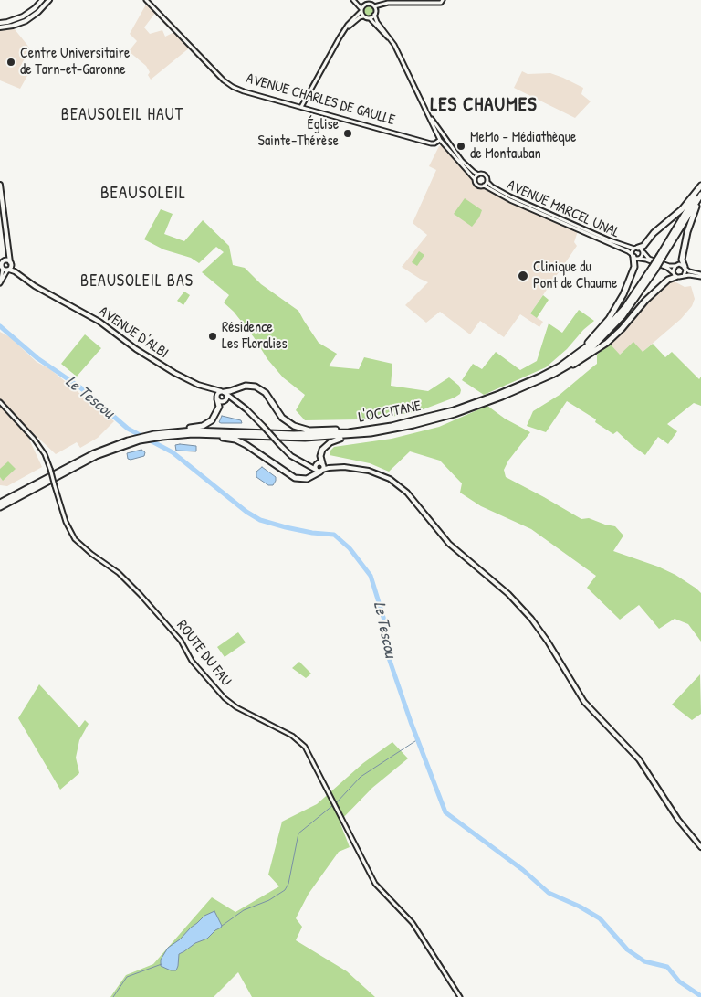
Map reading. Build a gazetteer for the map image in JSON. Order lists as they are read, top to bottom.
{
  "streets": {
    "highway": ["L'OCCITANE"],
    "main road": ["AVENUE D'ALBI"],
    "street": ["AVENUE CHARLES DE GAULLE", "AVENUE MARCEL UNAL", "ROUTE DU FAU"]
  },
  "districts": [
    "LES CHAUMES",
    "BEAUSOLEIL HAUT",
    "BEAUSOLEIL",
    "BEAUSOLEIL BAS"
  ],
  "water": ["Le Tescou"],
  "places": [
    "Centre Universitaire de Tarn-et-Garonne",
    "Église Sainte-Thérèse",
    "MeMo - Médiathèque de Montauban",
    "Clinique du Pont de Chaume",
    "Résidence Les Floralies"
  ]
}
